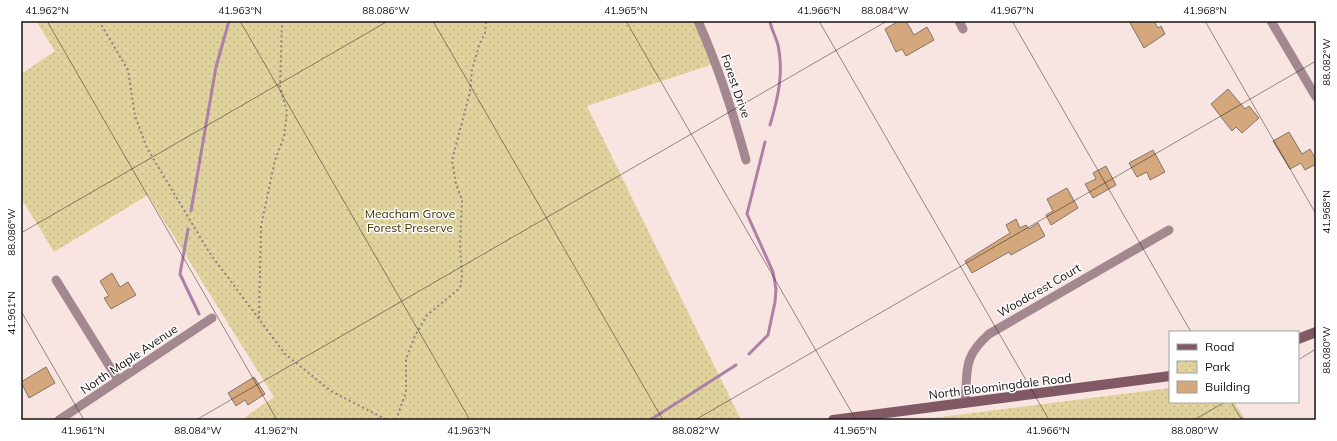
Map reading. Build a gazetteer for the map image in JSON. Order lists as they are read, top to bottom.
{
  "streets": {
    "main road": ["North Bloomingdale Road"],
    "street": ["Forest Drive", "Woodcrest Court", "North Maple Avenue"]
  },
  "crossings": [
    ["Woodcrest Court", "North Bloomingdale Road"]
  ],
  "parks": ["Meacham Grove Forest Preserve"],
  "legend": ["Road", "Park", "Building"],
  "coordinates": [
    "41.962°N",
    "41.963°N",
    "88.086°W",
    "41.965°N",
    "41.966°N",
    "88.084°W",
    "41.967°N",
    "41.968°N",
    "88.082°W",
    "41.961°N",
    "88.080°W"
  ]
}
